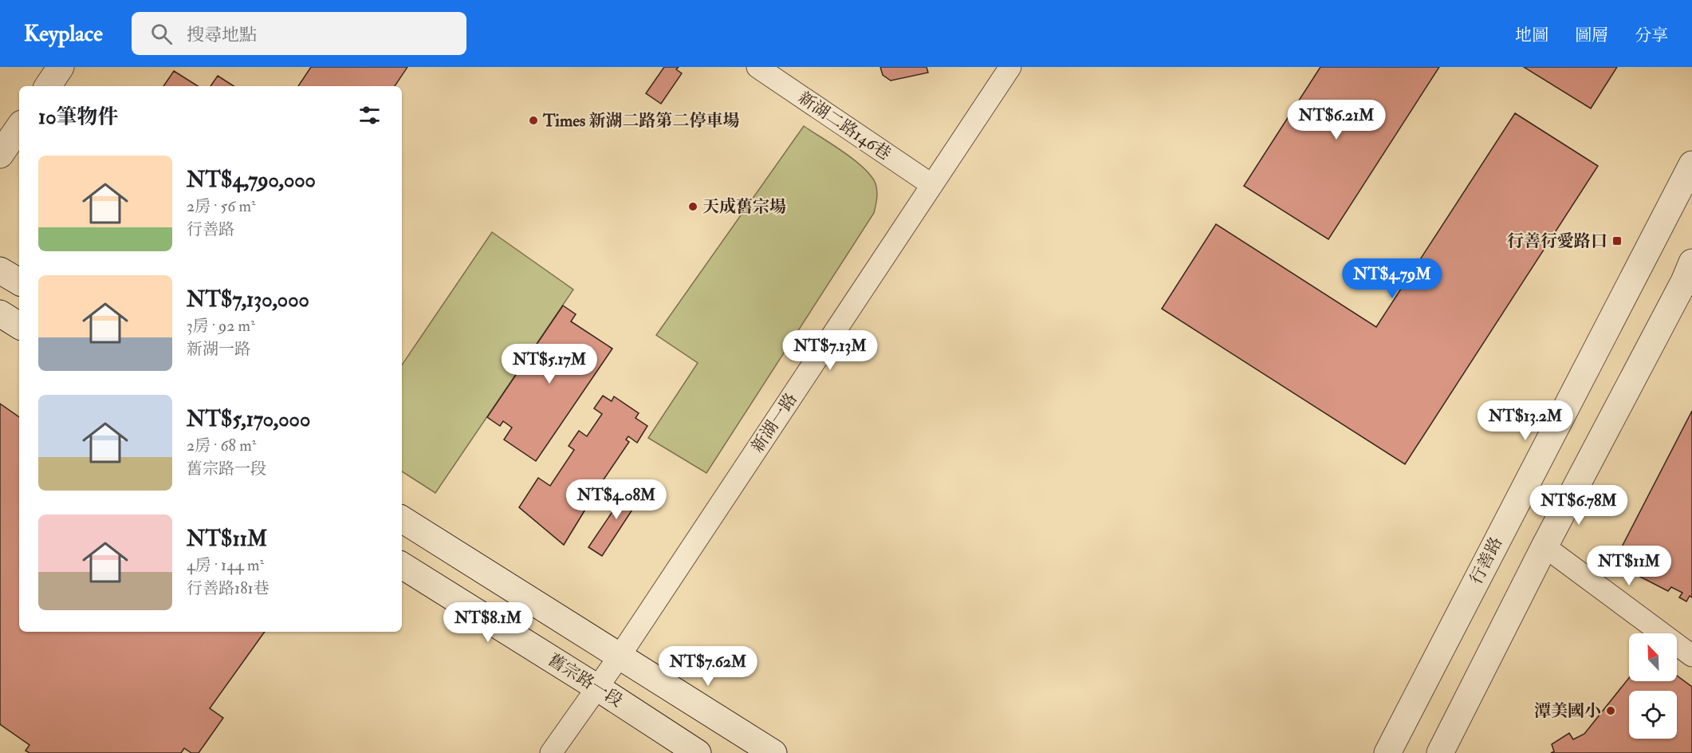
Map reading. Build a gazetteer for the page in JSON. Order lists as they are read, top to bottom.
{
  "streets": {
    "street": [
      "新湖二路146巷",
      "新湖一路",
      "行善路",
      "舊宗路一段"
    ]
  },
  "crossings": [
    ["新湖二路146巷", "新湖一路"],
    ["新湖一路", "舊宗路一段"]
  ],
  "places": {
    "other": ["Times 新湖二路第二停車場", "天成舊宗場", "潭美國小"],
    "transit": ["行善行愛路口"]
  },
  "north": "top left",
  "page": {
    "header": "Keyplace",
    "search": "搜尋地點",
    "nav": ["地圖", "圖層", "分享"],
    "heading": "10筆物件",
    "price": [
      "NT$6.21M",
      "NT$4.79M",
      "NT$7.13M",
      "NT$5.17M",
      "NT$13.2M",
      "NT$4.08M",
      "NT$6.78M",
      "NT$11M",
      "NT$8.1M",
      "NT$7.62M"
    ],
    "list": [
      {
        "name": "NT$4,790,000",
        "note": "2房 · 56 m² · 行善路"
      },
      {
        "name": "NT$7,130,000",
        "note": "3房 · 92 m² · 新湖一路"
      },
      {
        "name": "NT$5,170,000",
        "note": "2房 · 68 m² · 舊宗路一段"
      },
      {
        "name": "NT$11M",
        "note": "4房 · 144 m² · 行善路181巷"
      }
    ]
  }
}
